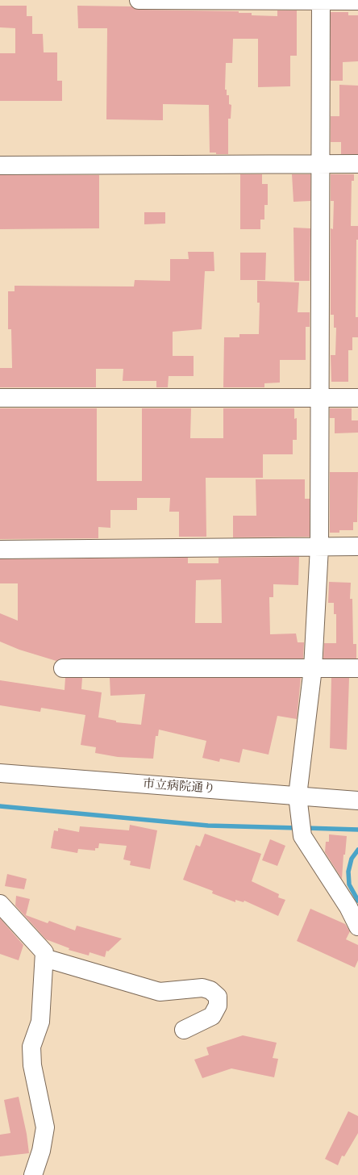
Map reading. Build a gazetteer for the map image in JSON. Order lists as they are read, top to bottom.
{
  "streets": {
    "street": ["市立病院通り"]
  }
}
